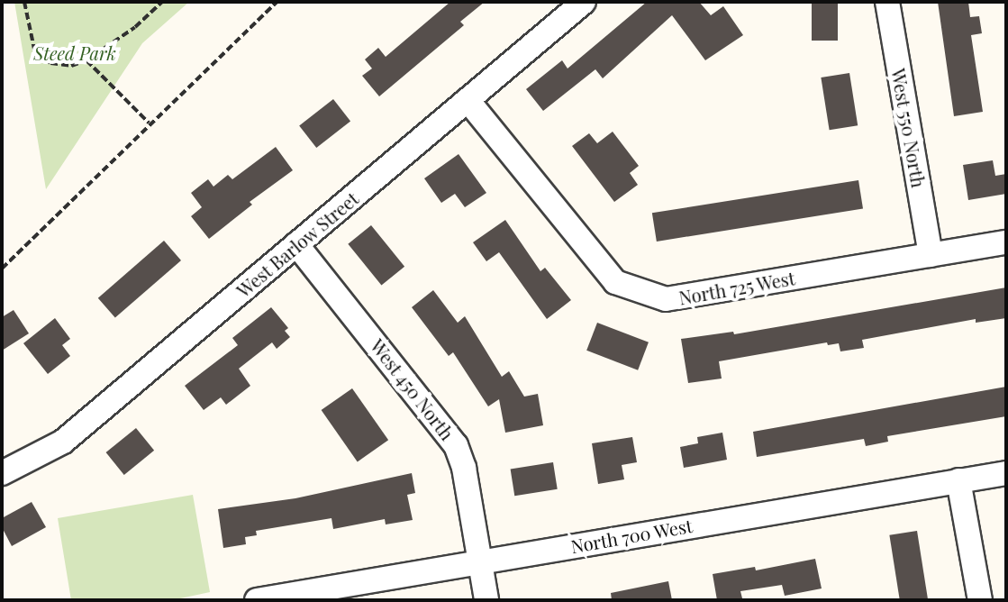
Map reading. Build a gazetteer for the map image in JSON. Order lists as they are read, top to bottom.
{
  "streets": {
    "street": [
      "West 550 North",
      "West Barlow Street",
      "North 725 West",
      "West 450 North",
      "North 700 West"
    ]
  },
  "crossings": [
    ["West 550 North", "North 725 West"],
    ["West Barlow Street", "North 725 West"],
    ["West Barlow Street", "West 450 North"],
    ["West 450 North", "North 700 West"]
  ],
  "parks": ["Steed Park"]
}
